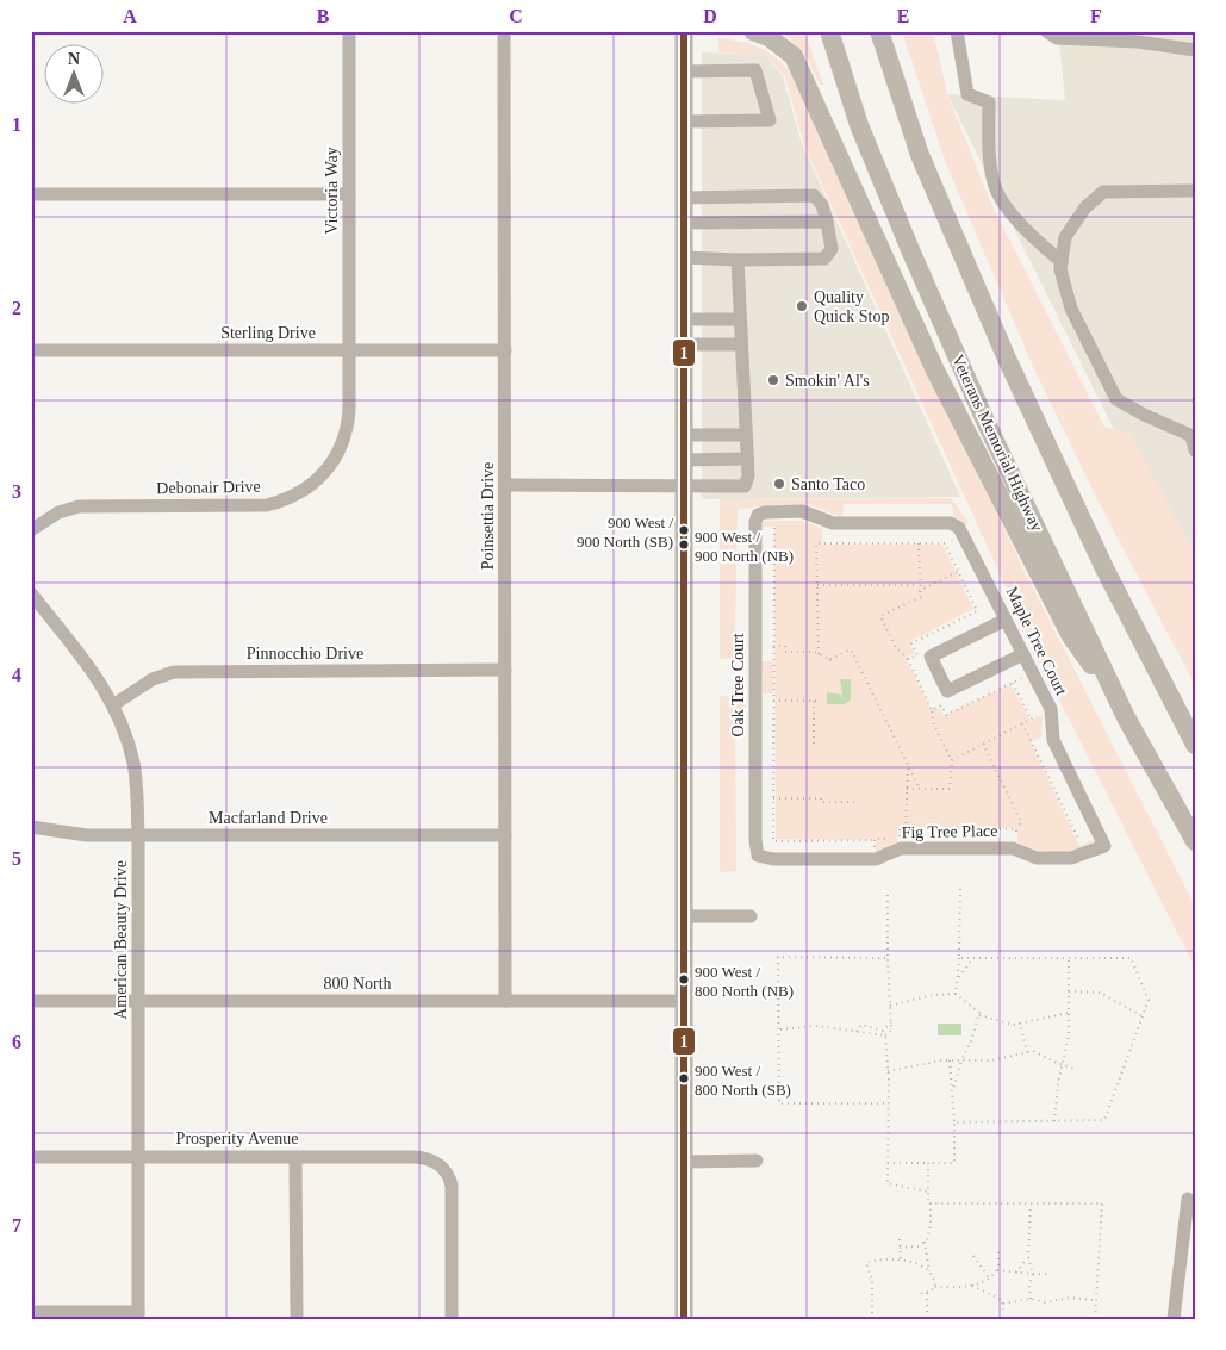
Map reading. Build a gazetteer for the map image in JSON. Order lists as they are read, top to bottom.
{
  "streets": {
    "highway": ["Veterans Memorial Highway"],
    "street": [
      "Victoria Way",
      "Sterling Drive",
      "Debonair Drive",
      "Poinsettia Drive",
      "Maple Tree Court",
      "Pinnocchio Drive",
      "Oak Tree Court",
      "Macfarland Drive",
      "Fig Tree Place",
      "American Beauty Drive",
      "800 North",
      "Prosperity Avenue"
    ]
  },
  "crossings": [
    ["Victoria Way", "Sterling Drive"],
    ["Victoria Way", "Debonair Drive"],
    ["Sterling Drive", "Debonair Drive"],
    ["Sterling Drive", "Poinsettia Drive"],
    ["Poinsettia Drive", "Pinnocchio Drive"],
    ["Poinsettia Drive", "Macfarland Drive"],
    ["Poinsettia Drive", "800 North"],
    ["Maple Tree Court", "Oak Tree Court"],
    ["Maple Tree Court", "Fig Tree Place"],
    ["Pinnocchio Drive", "American Beauty Drive"],
    ["Oak Tree Court", "Fig Tree Place"],
    ["Macfarland Drive", "American Beauty Drive"],
    ["American Beauty Drive", "800 North"],
    ["American Beauty Drive", "Prosperity Avenue"]
  ],
  "places": [
    "Quality Quick Stop",
    "Smokin' Al's",
    "Santo Taco",
    "900 West / 900 North (SB)",
    "900 West / 900 North (NB)",
    "900 West / 800 North (NB)",
    "900 West / 800 North (SB)"
  ],
  "lines": ["transit line 1"],
  "north": "top",
  "grid": {
    "columns": [
      "A",
      "B",
      "C",
      "D",
      "E",
      "F"
    ],
    "rows": [
      "1",
      "2",
      "3",
      "4",
      "5",
      "6",
      "7"
    ]
  }
}
